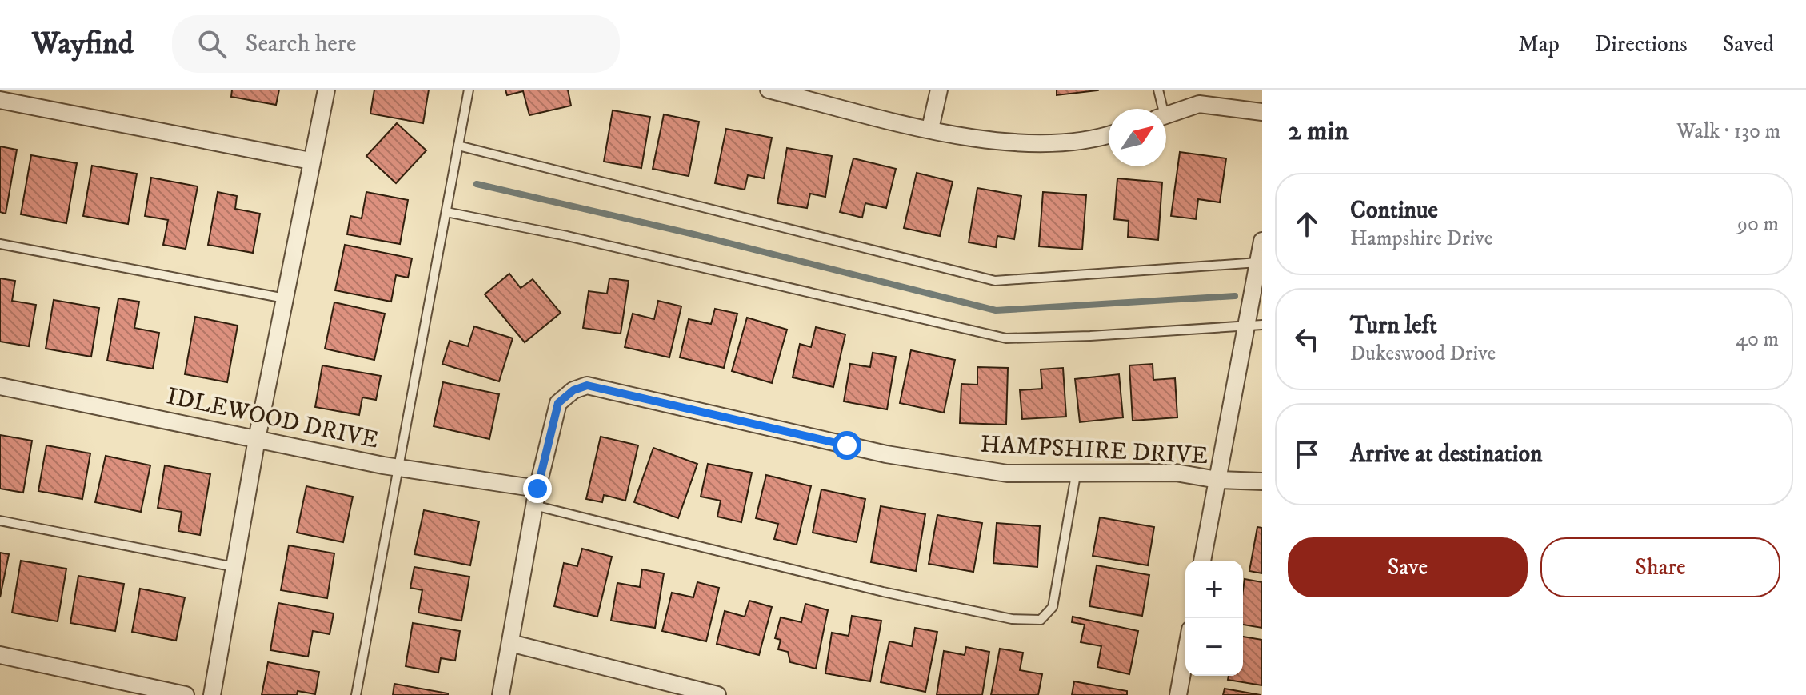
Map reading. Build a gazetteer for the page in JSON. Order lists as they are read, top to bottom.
{
  "streets": {
    "street": ["IDLEWOOD DRIVE", "HAMPSHIRE DRIVE"]
  },
  "crossings": [
    ["IDLEWOOD DRIVE", "HAMPSHIRE DRIVE"]
  ],
  "north": "top right",
  "page": {
    "header": "Wayfind",
    "search": "Search here",
    "nav": ["Map", "Directions", "Saved"],
    "heading": ["2 min", "Walk · 130 m"],
    "list": [
      ["Continue", "Hampshire Drive", "90 m"],
      ["Turn left", "Dukeswood Drive", "40 m"],
      "Arrive at destination"
    ],
    "buttons": ["Save", "Share"],
    "map_buttons": ["+", "−"]
  }
}
